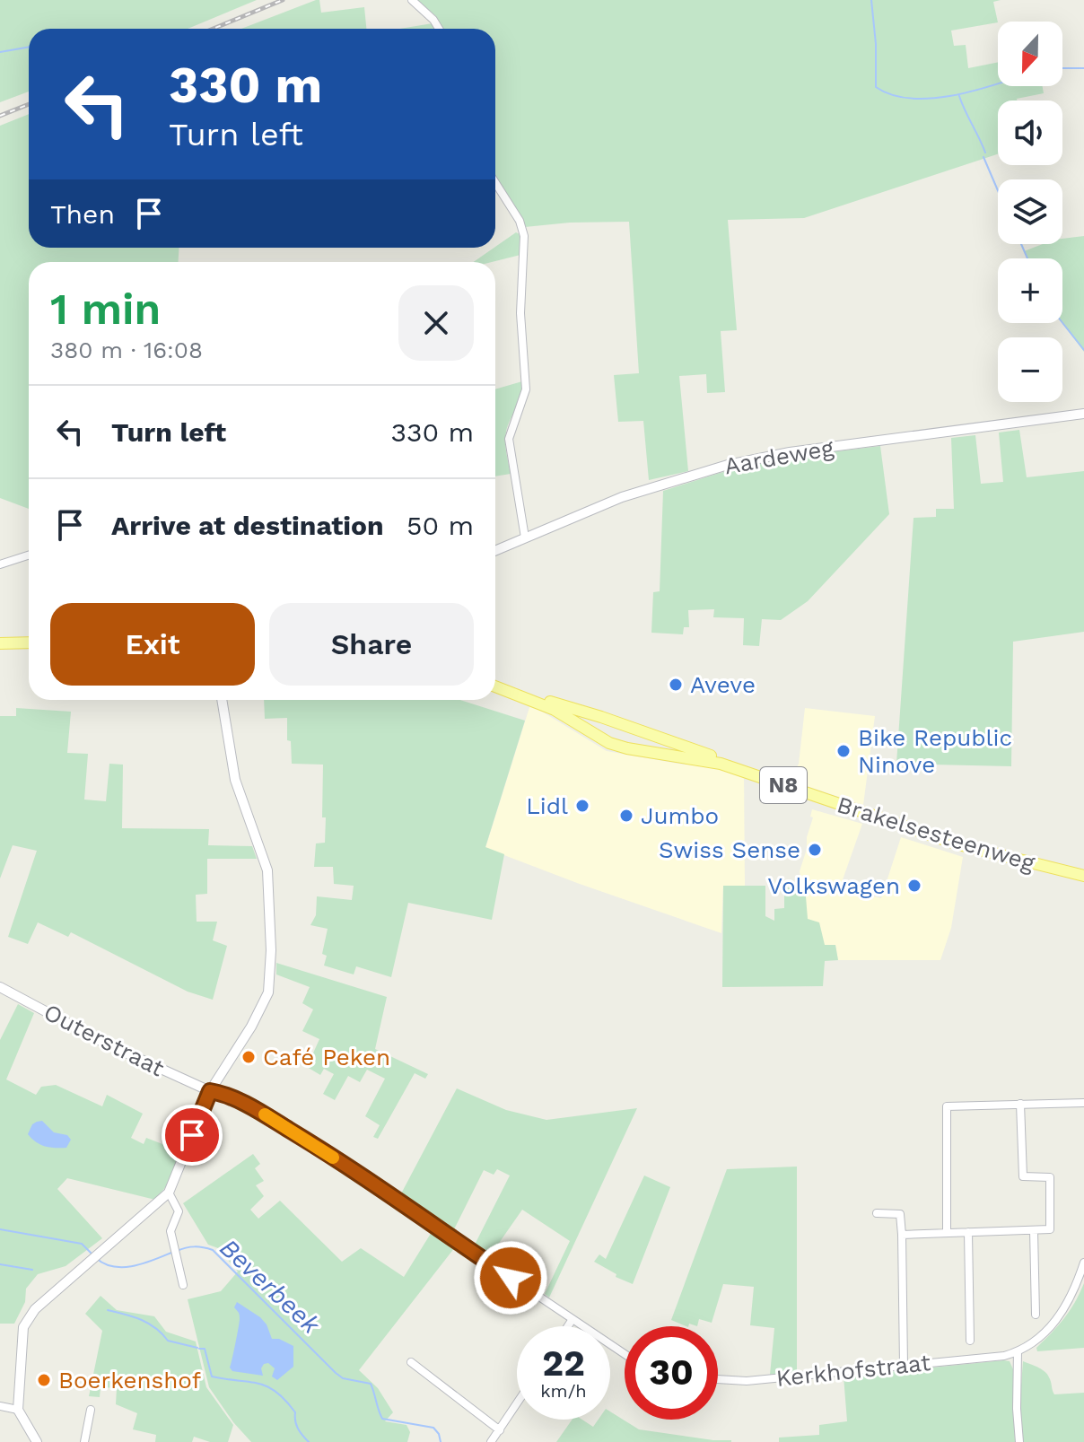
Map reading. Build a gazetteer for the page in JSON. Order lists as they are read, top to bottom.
{
  "streets": {
    "main road": ["N8", "Brakelsesteenweg"],
    "street": ["Aardeweg", "Outerstraat", "Kerkhofstraat"]
  },
  "water": ["Beverbeek"],
  "places": [
    "Aveve",
    "Bike Republic Ninove",
    "Lidl",
    "Jumbo",
    "Swiss Sense",
    "Volkswagen",
    "Café Peken",
    "Boerkenshof"
  ],
  "north": "bottom",
  "page": {
    "map_buttons": ["+", "−"],
    "turn": ["330 m", "Turn left"],
    "then": "Then",
    "heading": ["1 min", "380 m · 16:08"],
    "list": [
      {
        "name": "Turn left",
        "value": "330 m"
      },
      {
        "name": "Arrive at destination",
        "value": "50 m"
      }
    ],
    "buttons": ["Exit", "Share"],
    "speed": "22 km/h",
    "limit": "30"
  }
}
